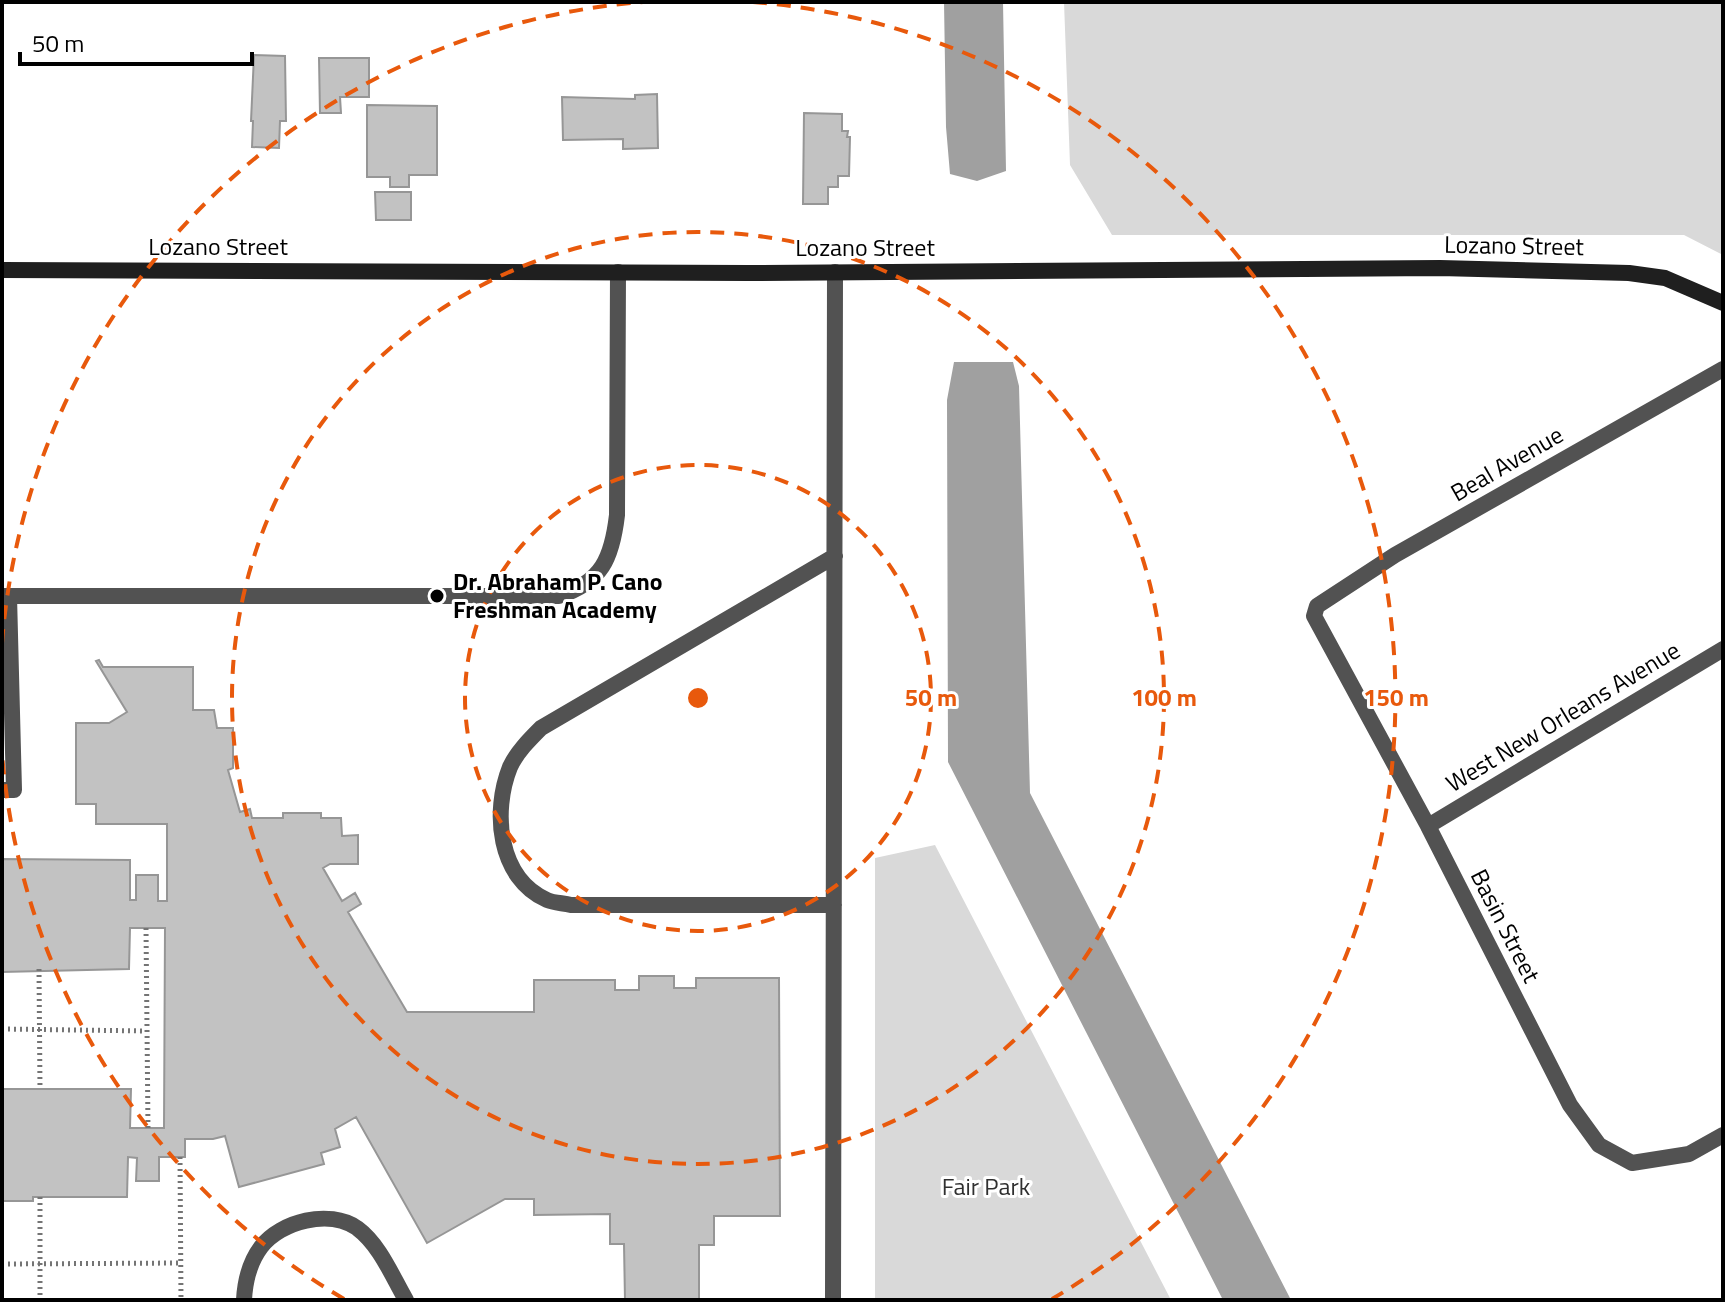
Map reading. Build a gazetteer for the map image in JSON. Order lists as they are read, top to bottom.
{
  "streets": {
    "street": [
      "Lozano Street",
      "Beal Avenue",
      "West New Orleans Avenue",
      "Basin Street"
    ]
  },
  "crossings": [
    ["Beal Avenue", "Basin Street"],
    ["West New Orleans Avenue", "Basin Street"]
  ],
  "parks": ["Fair Park"],
  "places": ["Dr. Abraham P. Cano Freshman Academy"],
  "scale_bar": "50 m",
  "rings": ["50 m", "100 m", "150 m"]
}
